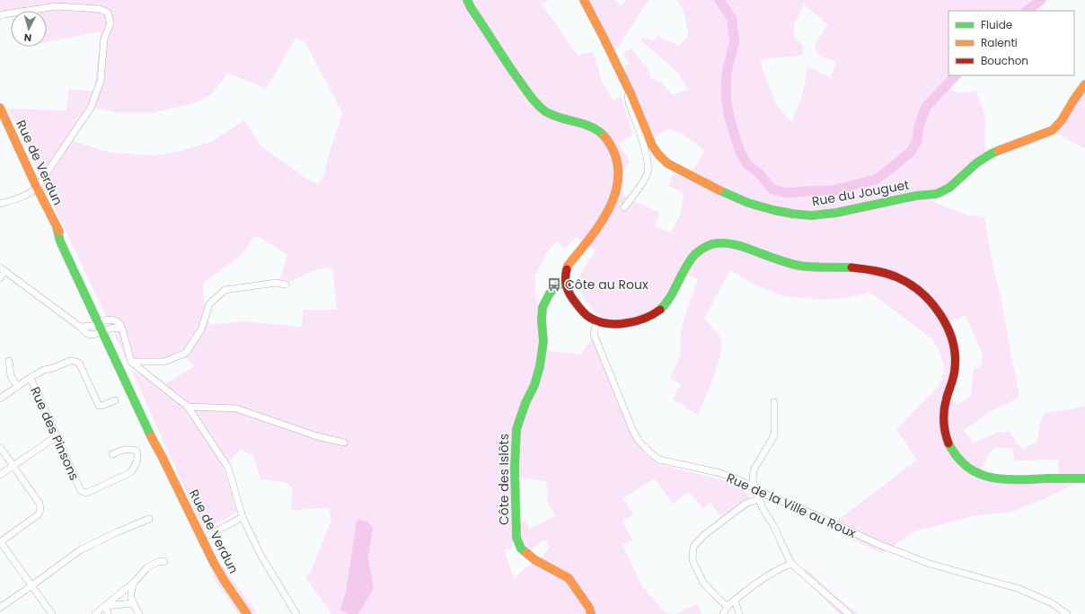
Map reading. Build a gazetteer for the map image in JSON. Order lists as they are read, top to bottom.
{
  "streets": {
    "main road": ["Rue de Verdun", "Rue du Jouguet", "Côte des Islôts"],
    "street": ["Rue des Pinsons", "Rue de la Ville au Roux"]
  },
  "places": {
    "bus stop": ["Côte au Roux"]
  },
  "legend": ["Fluide", "Ralenti", "Bouchon"],
  "north": "bottom"
}
